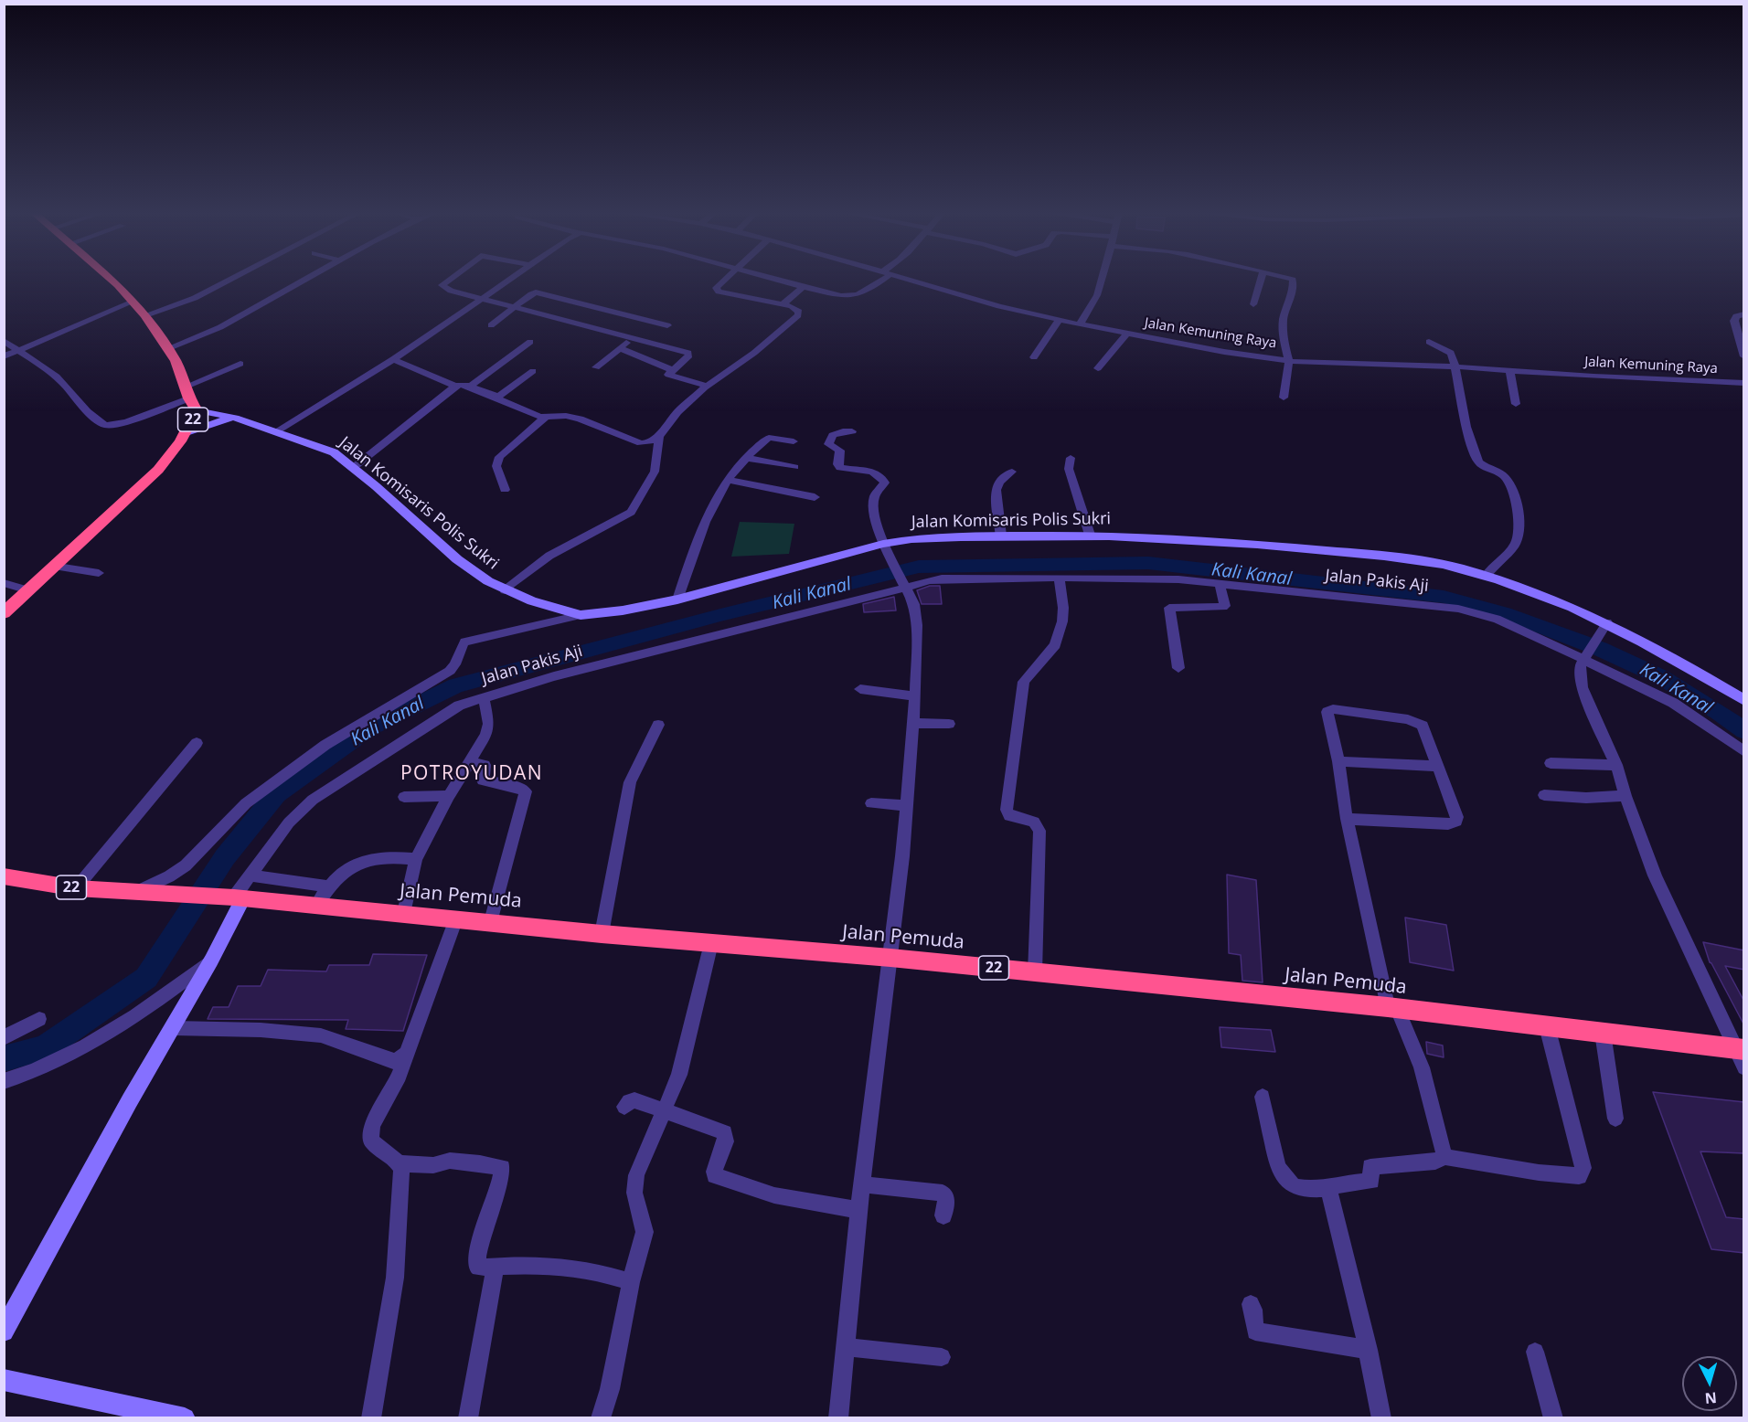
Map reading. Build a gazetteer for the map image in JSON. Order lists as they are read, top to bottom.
{
  "streets": {
    "highway": ["22", "Jalan Pemuda"],
    "main road": ["Jalan Komisaris Polis Sukri"],
    "street": ["Jalan Kemuning Raya", "Jalan Pakis Aji"]
  },
  "crossings": [
    ["22", "Jalan Komisaris Polis Sukri"],
    ["22", "Jalan Pakis Aji"],
    ["22", "Jalan Pemuda"],
    ["Jalan Pakis Aji", "Jalan Pemuda"]
  ],
  "districts": ["POTROYUDAN"],
  "water": ["Kali Kanal"],
  "north": "bottom"
}
